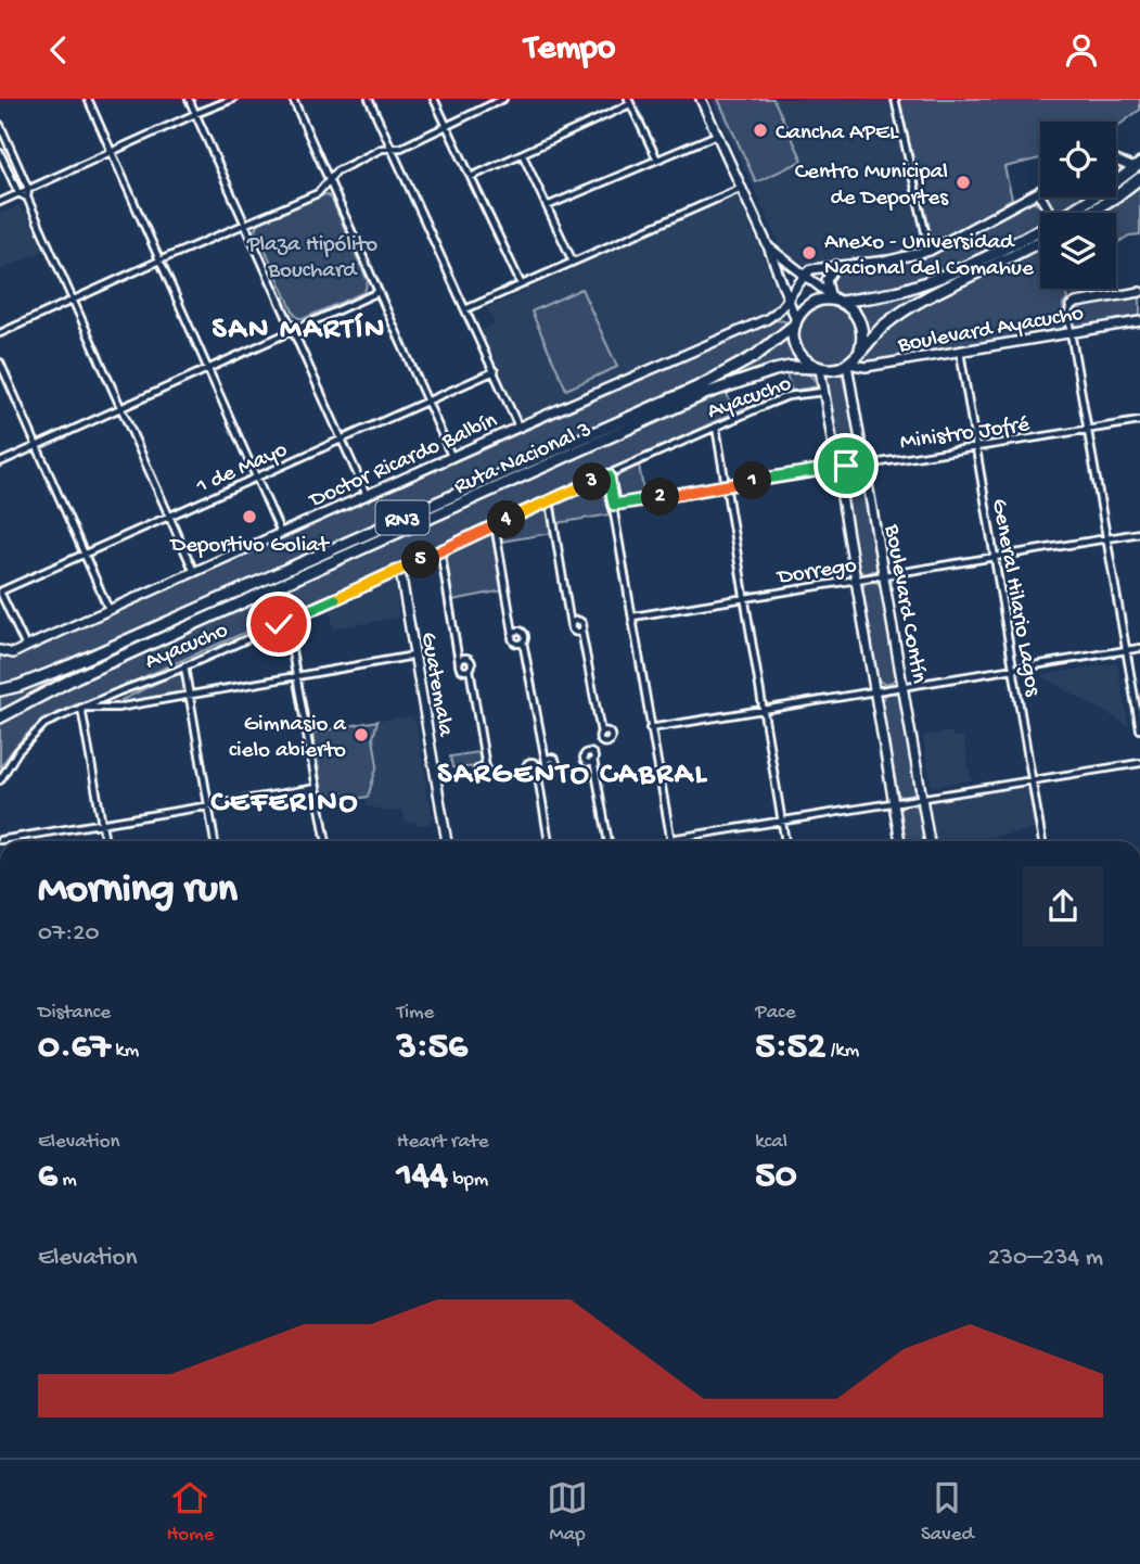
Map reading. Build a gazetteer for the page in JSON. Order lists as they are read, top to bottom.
{
  "streets": {
    "highway": ["Ruta Nacional 3", "RN3"],
    "main road": [
      "Boulevard Ayacucho",
      "Doctor Ricardo Balbín",
      "Boulevard Contín",
      "Guatemala"
    ],
    "street": [
      "Ayacucho",
      "Ministro Jofré",
      "1 de Mayo",
      "Dorrego",
      "General Hilario Lagos"
    ]
  },
  "crossings": [
    ["Boulevard Ayacucho", "Ruta Nacional 3"],
    ["Boulevard Ayacucho", "RN3"],
    ["Boulevard Ayacucho", "General Hilario Lagos"],
    ["Boulevard Ayacucho", "Boulevard Contín"],
    ["Ayacucho", "Boulevard Contín"],
    ["Ayacucho", "Guatemala"],
    ["Ministro Jofré", "General Hilario Lagos"],
    ["Ministro Jofré", "Boulevard Contín"],
    ["Ruta Nacional 3", "RN3"],
    ["Ruta Nacional 3", "Boulevard Contín"],
    ["RN3", "Boulevard Contín"],
    ["Dorrego", "General Hilario Lagos"],
    ["Dorrego", "Boulevard Contín"]
  ],
  "districts": ["SAN MARTÍN", "SARGENTO CABRAL", "CEFERINO"],
  "parks": ["Plaza Hipólito Bouchard"],
  "places": [
    "Cancha APEL",
    "Centro Municipal de Deportes",
    "Anexo - Universidad Nacional del Comahue",
    "Deportivo Goliat",
    "Gimnasio a cielo abierto"
  ],
  "page": {
    "header": "Tempo",
    "pins": [
      "1",
      "3",
      "2",
      "4",
      "5"
    ],
    "heading": ["Morning run", "07:20"],
    "stats": [
      ["Distance", "0.67 km"],
      ["Time", "3:56"],
      ["Pace", "5:52 /km"],
      ["Elevation", "6 m"],
      ["Heart rate", "144 bpm"],
      ["kcal", "50"]
    ],
    "chart": ["Elevation", "230–234 m"],
    "tabs": ["Home", "Map", "Saved"]
  }
}
